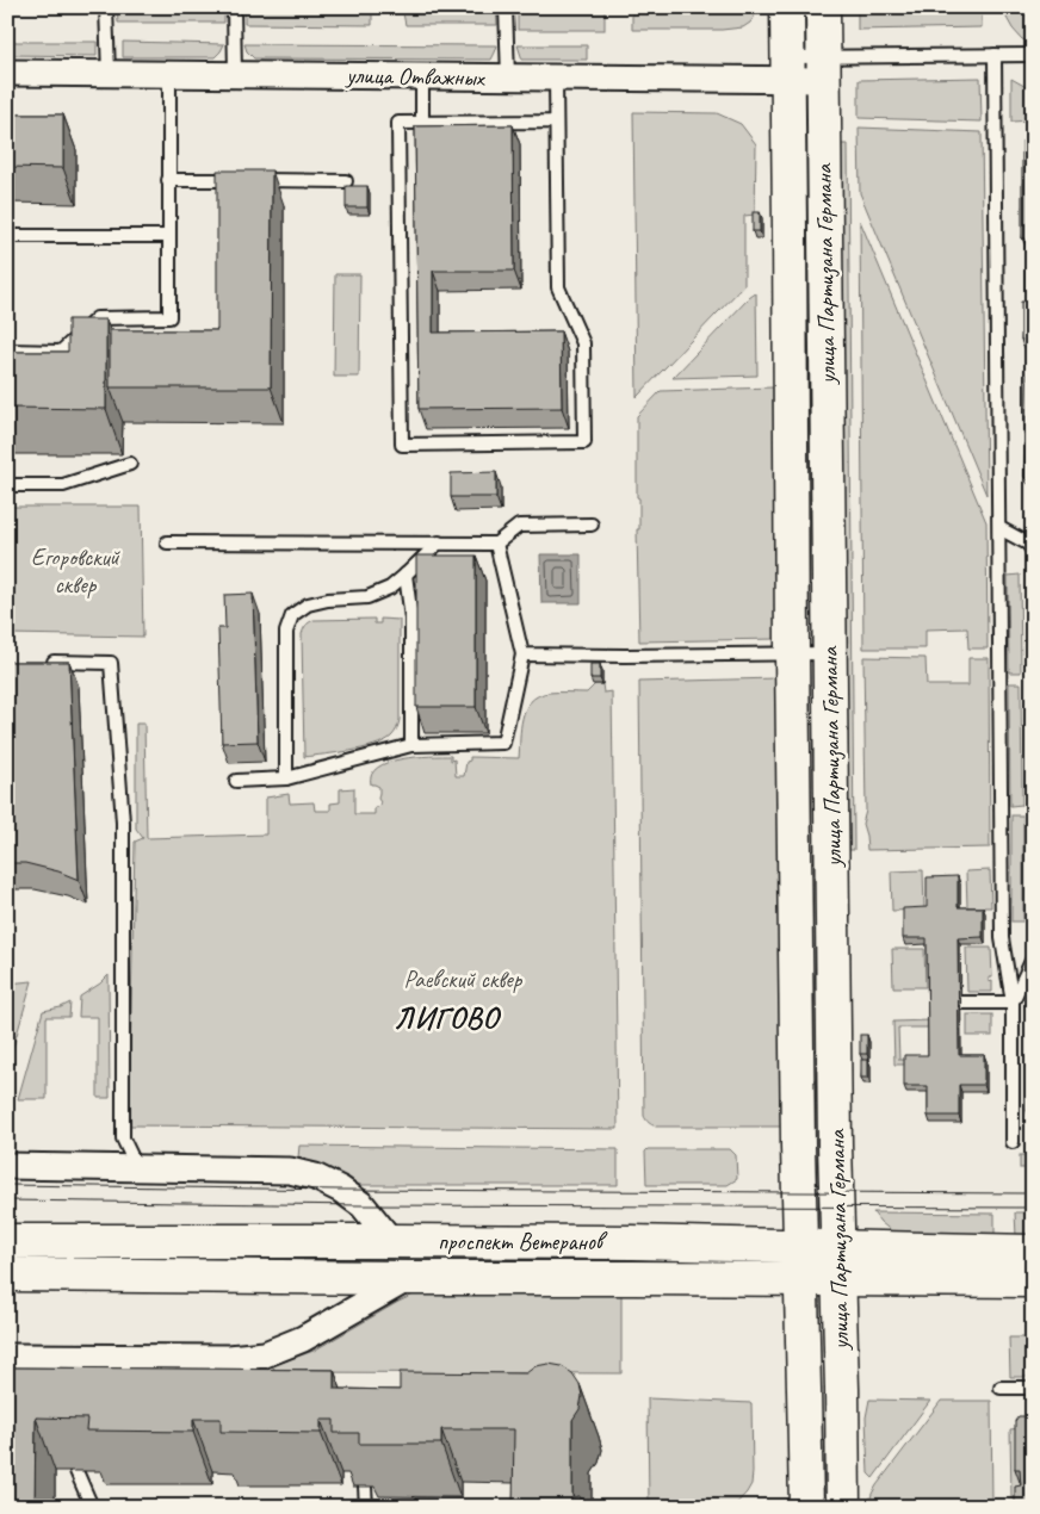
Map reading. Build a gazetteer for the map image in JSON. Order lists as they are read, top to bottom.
{
  "streets": {
    "main road": ["улица Партизана Германа", "проспект Ветеранов"],
    "street": ["улица Отважных"]
  },
  "crossings": [
    ["улица Отважных", "улица Партизана Германа"],
    ["улица Партизана Германа", "проспект Ветеранов"]
  ],
  "districts": ["ЛИГОВО"],
  "parks": ["Егоровский сквер", "Раевский сквер"]
}
